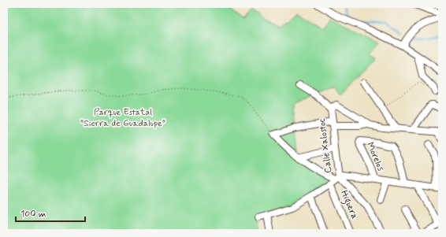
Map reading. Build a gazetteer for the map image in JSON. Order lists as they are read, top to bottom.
{
  "streets": {
    "street": ["Calle Xalostoc", "Morelos", "Higuera"]
  },
  "crossings": [
    ["Calle Xalostoc", "Higuera"]
  ],
  "parks": ["Parque Estatal \"Sierra de Guadalupe\""],
  "scale_bar": "100 m"
}
